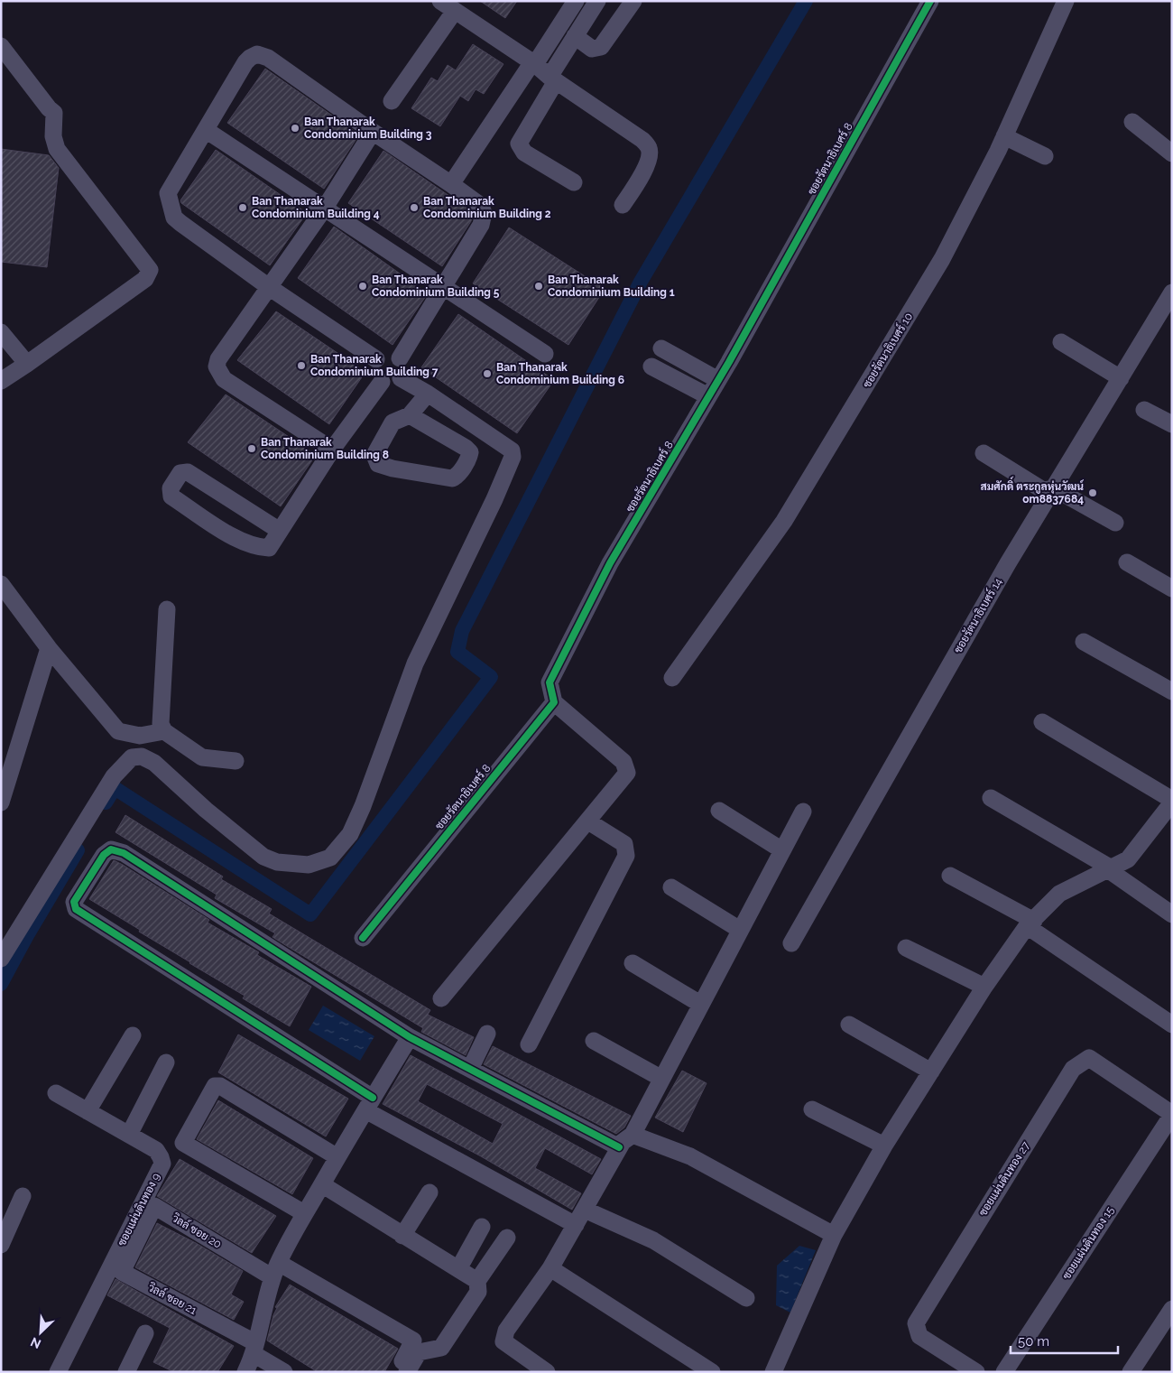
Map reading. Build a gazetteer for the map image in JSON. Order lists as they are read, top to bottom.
{
  "streets": {
    "street": [
      "ซอยรัตนาธิเบศร์ 8",
      "ซอยรัตนาธิเบศร์ 10",
      "ซอยรัตนาธิเบศร์ 14",
      "ซอยแผ่นดินทอง 27",
      "ซอยแผ่นดินทอง 9",
      "วิลล์ ซอย 20",
      "ซอยแผ่นดินทอง 15",
      "วิลล์ ซอย 21"
    ]
  },
  "crossings": [
    ["ซอยแผ่นดินทอง 27", "ซอยแผ่นดินทอง 15"],
    ["วิลล์ ซอย 20", "วิลล์ ซอย 21"]
  ],
  "places": [
    "Ban Thanarak Condominium Building 3",
    "Ban Thanarak Condominium Building 4",
    "Ban Thanarak Condominium Building 2",
    "Ban Thanarak Condominium Building 5",
    "Ban Thanarak Condominium Building 1",
    "Ban Thanarak Condominium Building 7",
    "Ban Thanarak Condominium Building 6",
    "Ban Thanarak Condominium Building 8",
    "สมศักดิ์ ตระกูลหุ่นวัฒน์ om8837684"
  ],
  "scale_bar": "50 m",
  "north": "bottom left"
}
